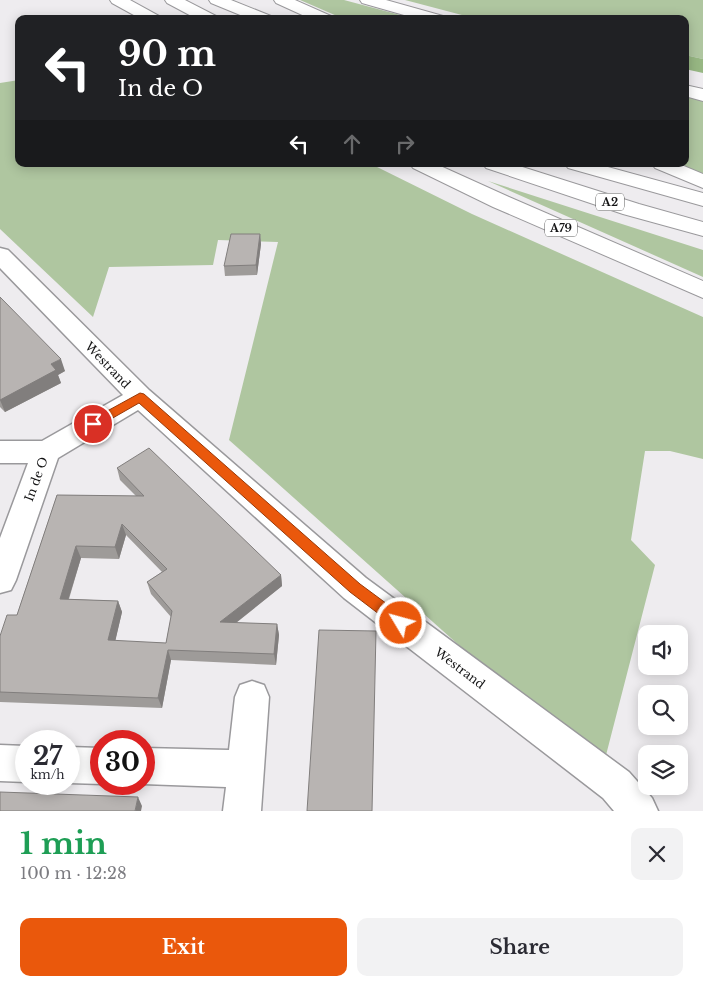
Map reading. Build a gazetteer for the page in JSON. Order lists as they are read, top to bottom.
{
  "streets": {
    "highway": ["A2", "A79"],
    "street": ["Westrand", "In de O"]
  },
  "crossings": [
    ["Westrand", "In de O"]
  ],
  "page": {
    "turn": ["90 m", "In de O"],
    "speed": "27 km/h",
    "limit": "30",
    "heading": ["1 min", "100 m · 12:28"],
    "buttons": ["Exit", "Share"]
  }
}
